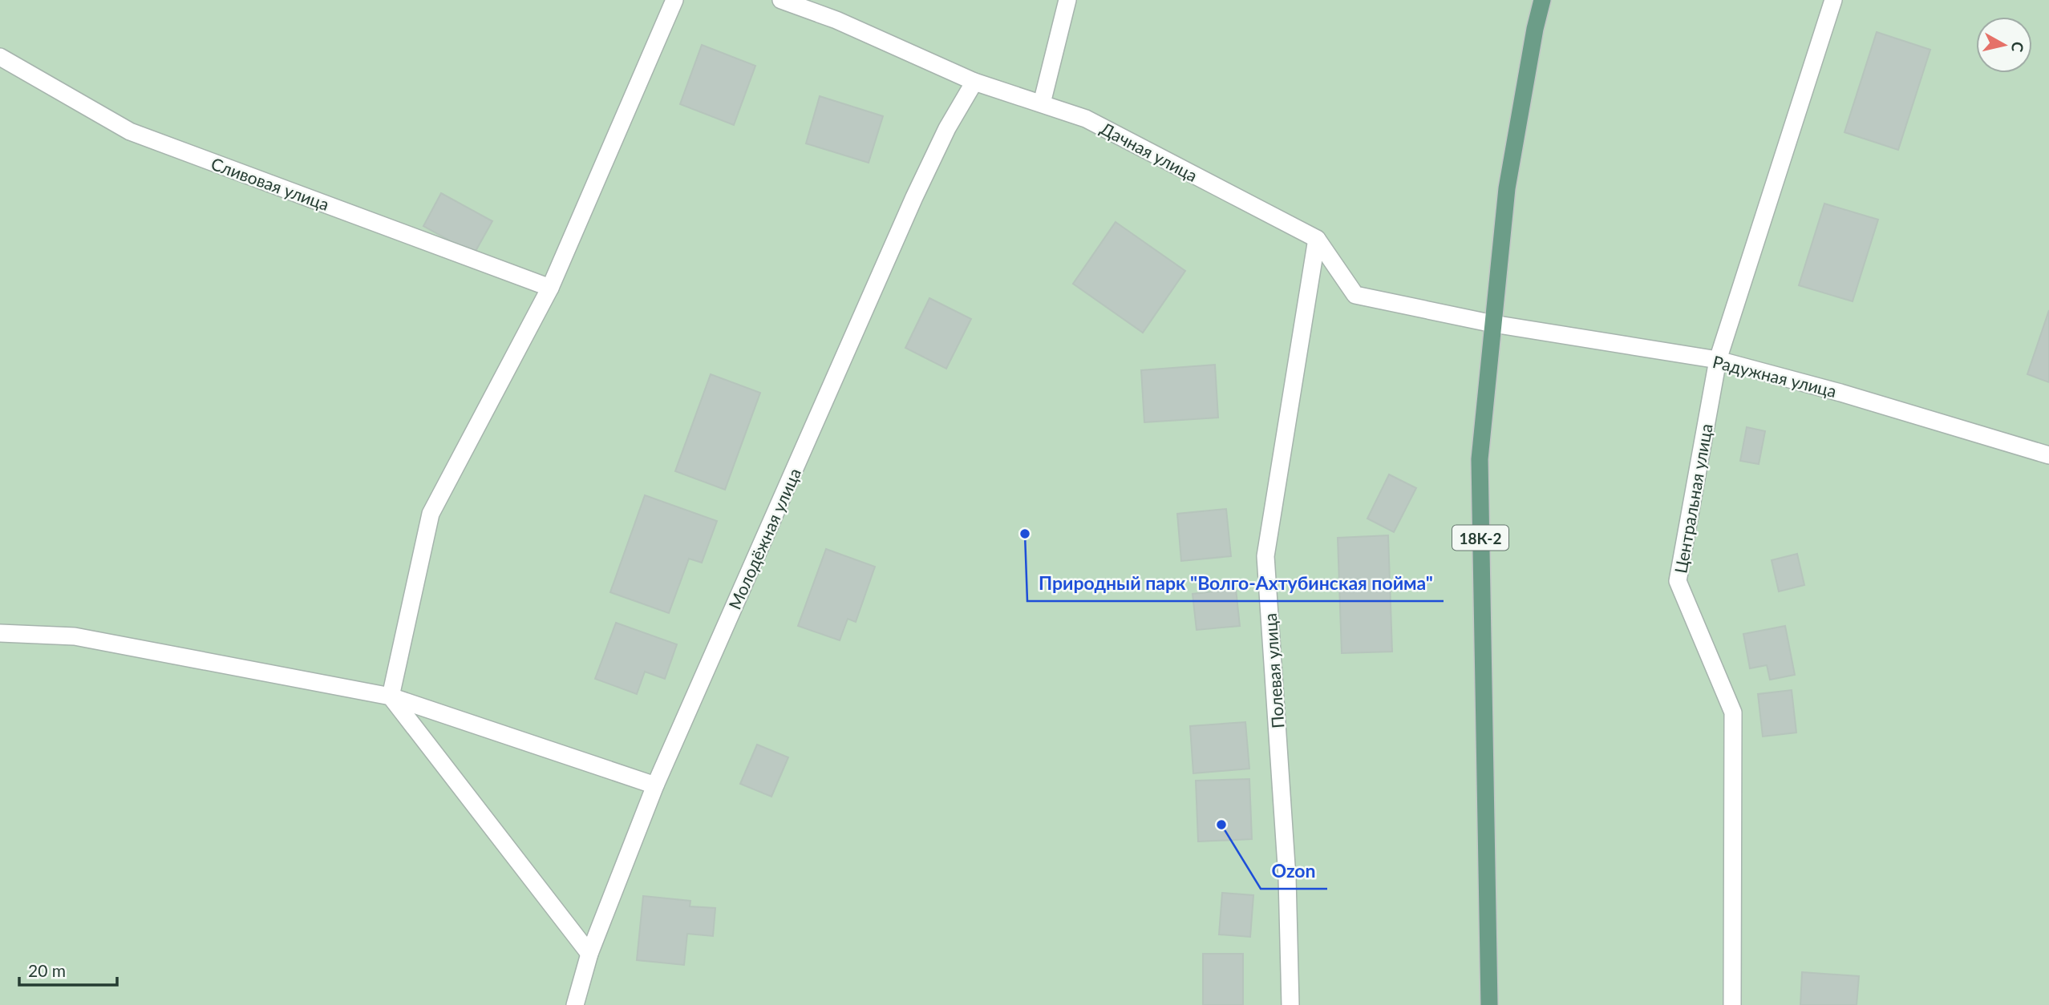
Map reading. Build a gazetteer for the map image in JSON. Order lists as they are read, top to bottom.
{
  "streets": {
    "main road": ["18К-2"],
    "street": [
      "Дачная улица",
      "Сливовая улица",
      "Радужная улица",
      "Центральная улица",
      "Молодёжная улица",
      "Полевая улица"
    ]
  },
  "crossings": [
    ["Дачная улица", "Радужная улица"],
    ["Дачная улица", "18К-2"],
    ["Дачная улица", "Молодёжная улица"],
    ["Дачная улица", "Полевая улица"],
    ["Радужная улица", "Центральная улица"],
    ["Радужная улица", "18К-2"]
  ],
  "places": ["Природный парк \"Волго-Ахтубинская пойма\"", "Ozon"],
  "scale_bar": "20 m",
  "north": "right"
}
